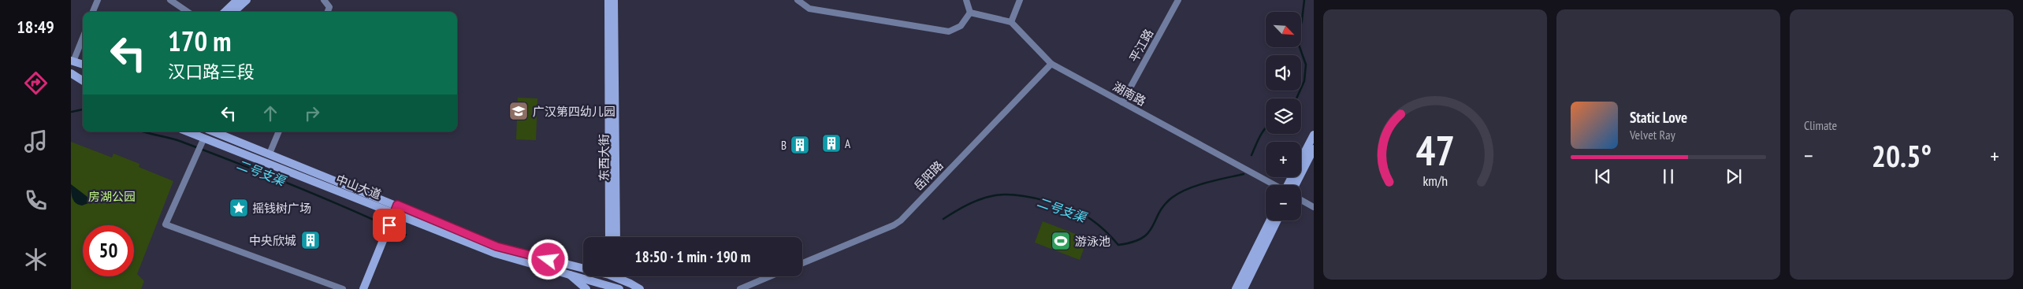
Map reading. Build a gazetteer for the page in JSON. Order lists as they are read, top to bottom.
{
  "streets": {
    "main road": ["东西大街", "中山大道"],
    "street": ["平江路", "湖南路", "岳阳路"]
  },
  "crossings": [
    ["平江路", "湖南路"],
    ["湖南路", "岳阳路"]
  ],
  "water": ["二号支渠"],
  "parks": ["房湖公园"],
  "places": {
    "school or university": ["广汉第四幼儿园"],
    "building": ["A", "B", "中央欣城"],
    "place": ["摇钱树广场"],
    "sports": ["游泳池"]
  },
  "north": "bottom right",
  "page": {
    "tabs": "18:49",
    "tile": "Climate",
    "map_buttons": ["+", "−"],
    "turn": ["170 m", "汉口路三段"],
    "song": ["Static Love", "Velvet Ray"],
    "heat": ["−", "20.5°", "+"],
    "limit": "50",
    "trip": "18:50 · 1 min · 190 m",
    "gauge": ["47", "km/h"]
  }
}
